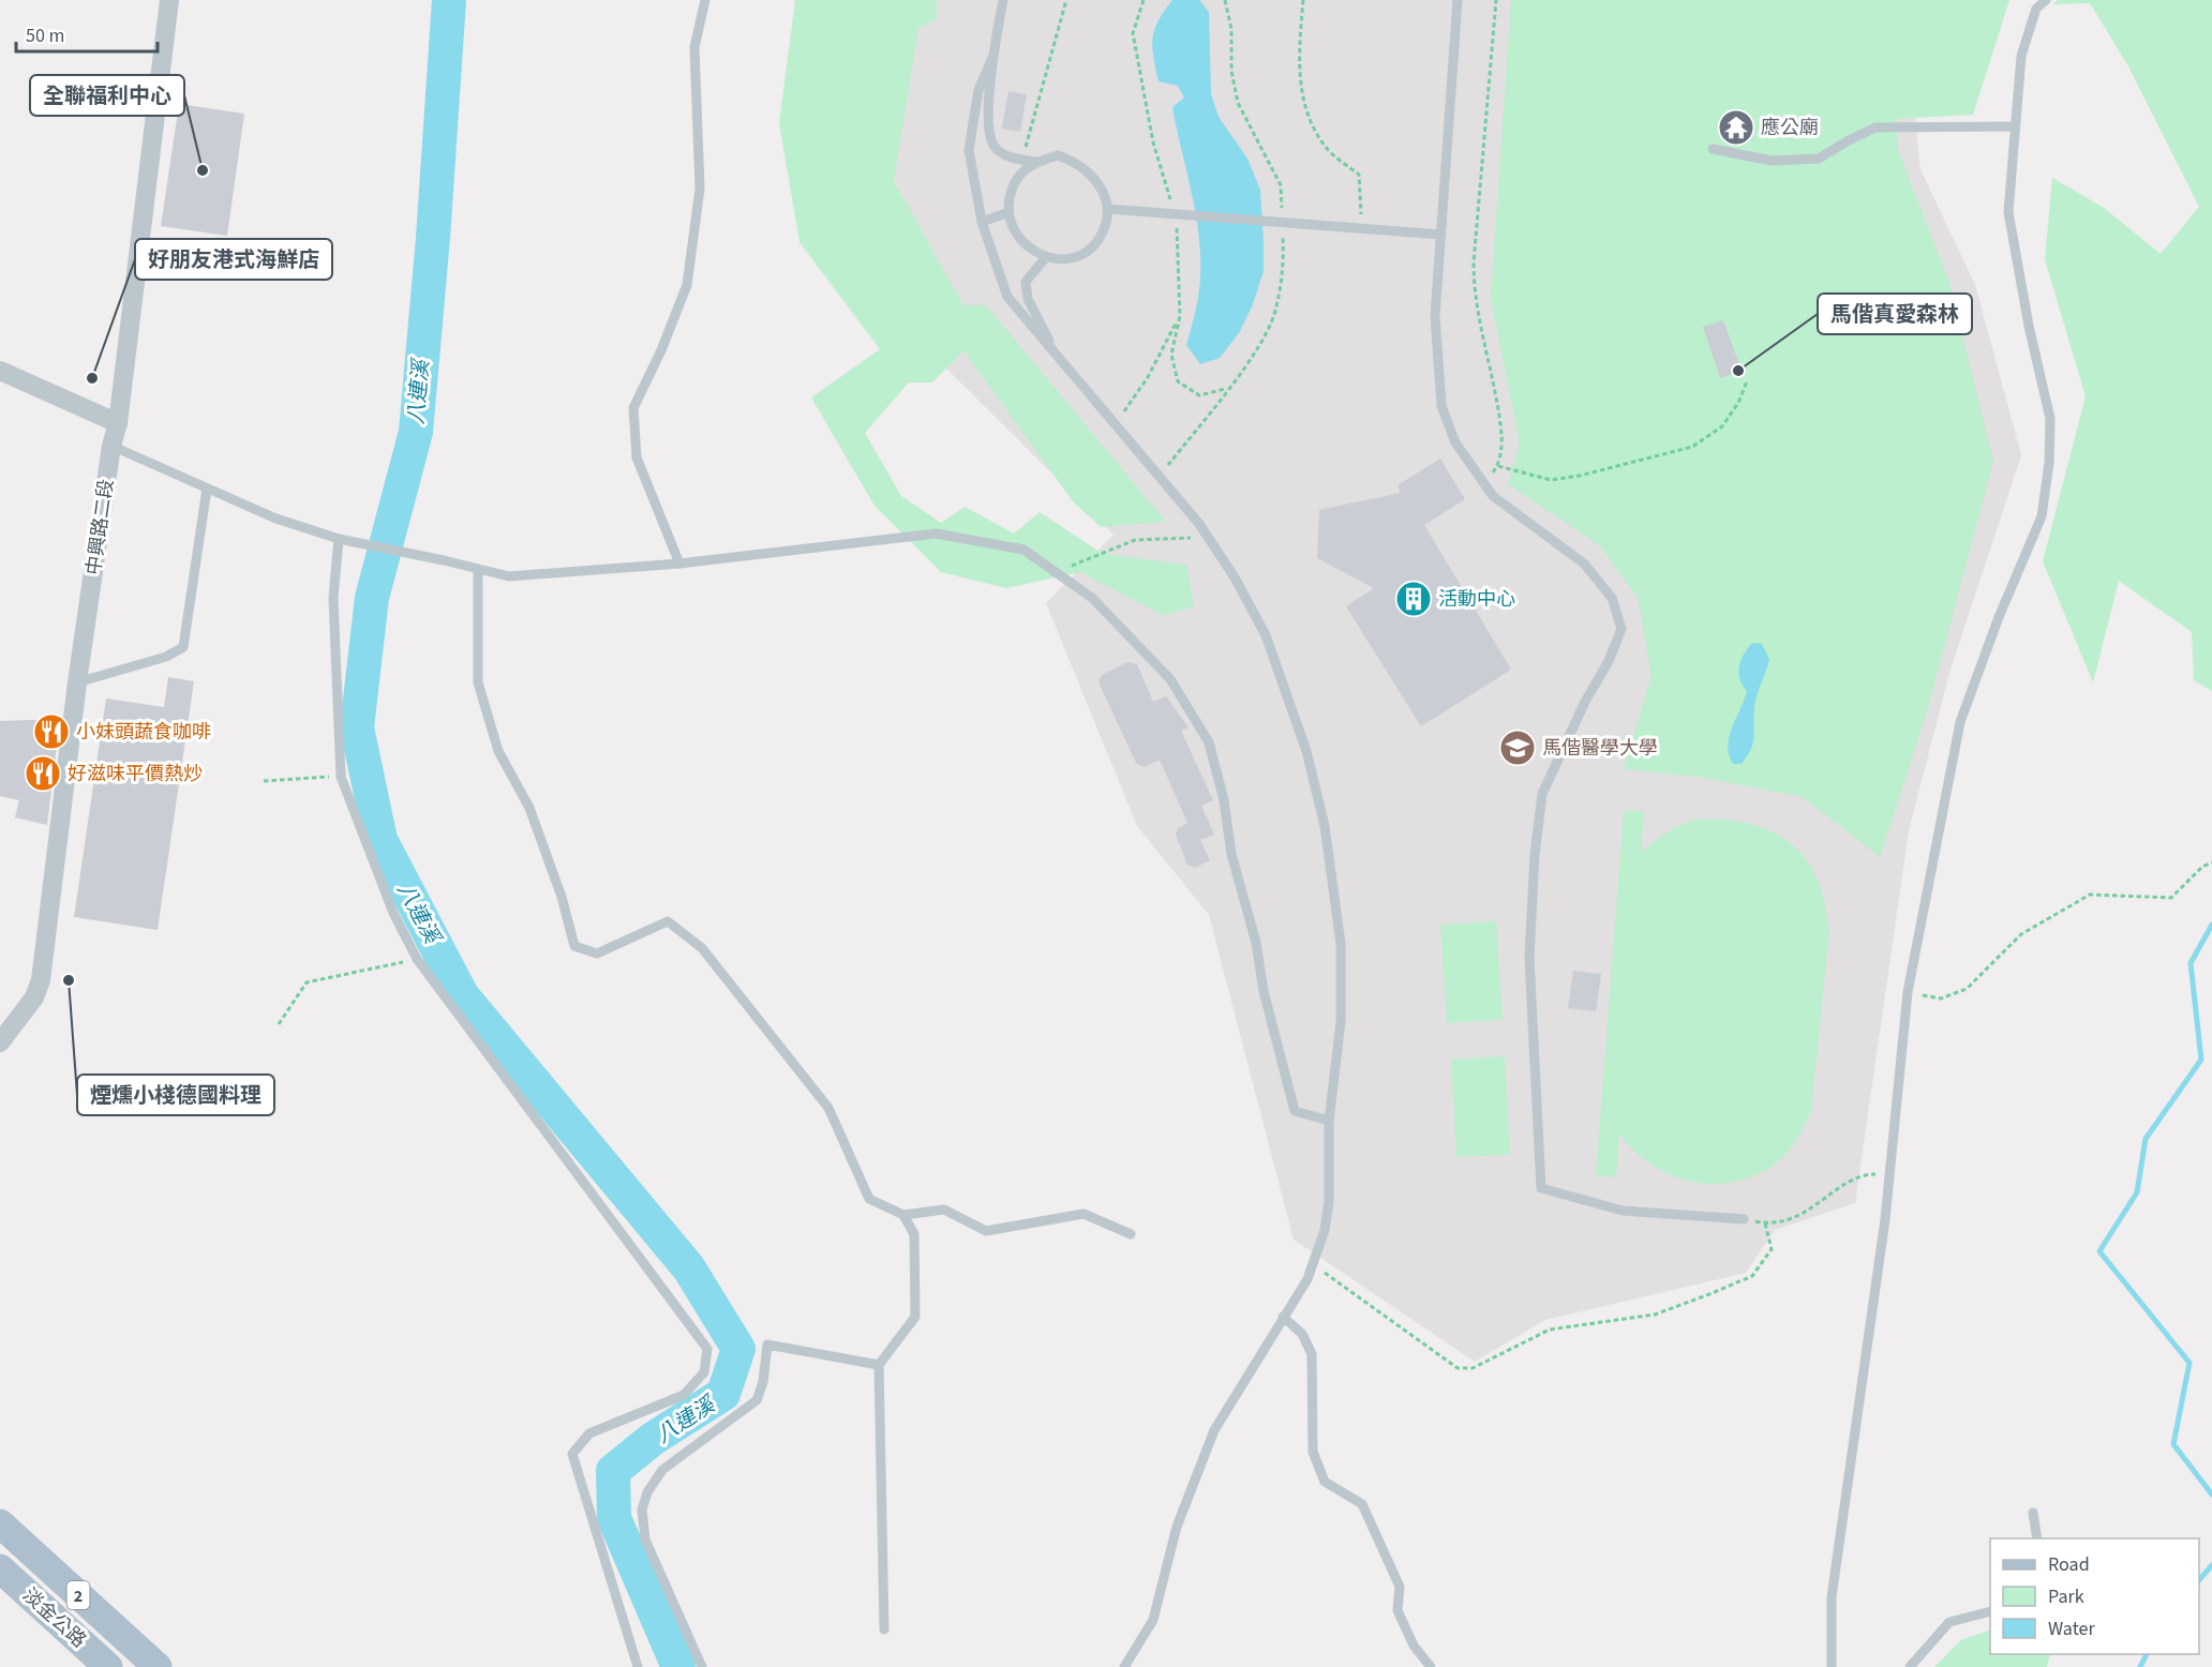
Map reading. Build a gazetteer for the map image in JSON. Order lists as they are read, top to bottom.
{
  "streets": {
    "main road": ["2", "淡金公路"],
    "street": ["中興路二段"]
  },
  "water": ["八連溪"],
  "places": {
    "temple": ["應公廟"],
    "other": [
      "全聯福利中心",
      "馬偕真愛森林",
      "好朋友港式海鮮店",
      "煙燻小棧德國料理"
    ],
    "building": ["活動中心"],
    "restaurant": ["小妹頭蔬食咖啡", "好滋味平價熱炒"],
    "school or university": ["馬偕醫學大學"]
  },
  "legend": ["Road", "Park", "Water"],
  "scale_bar": "50 m"
}
